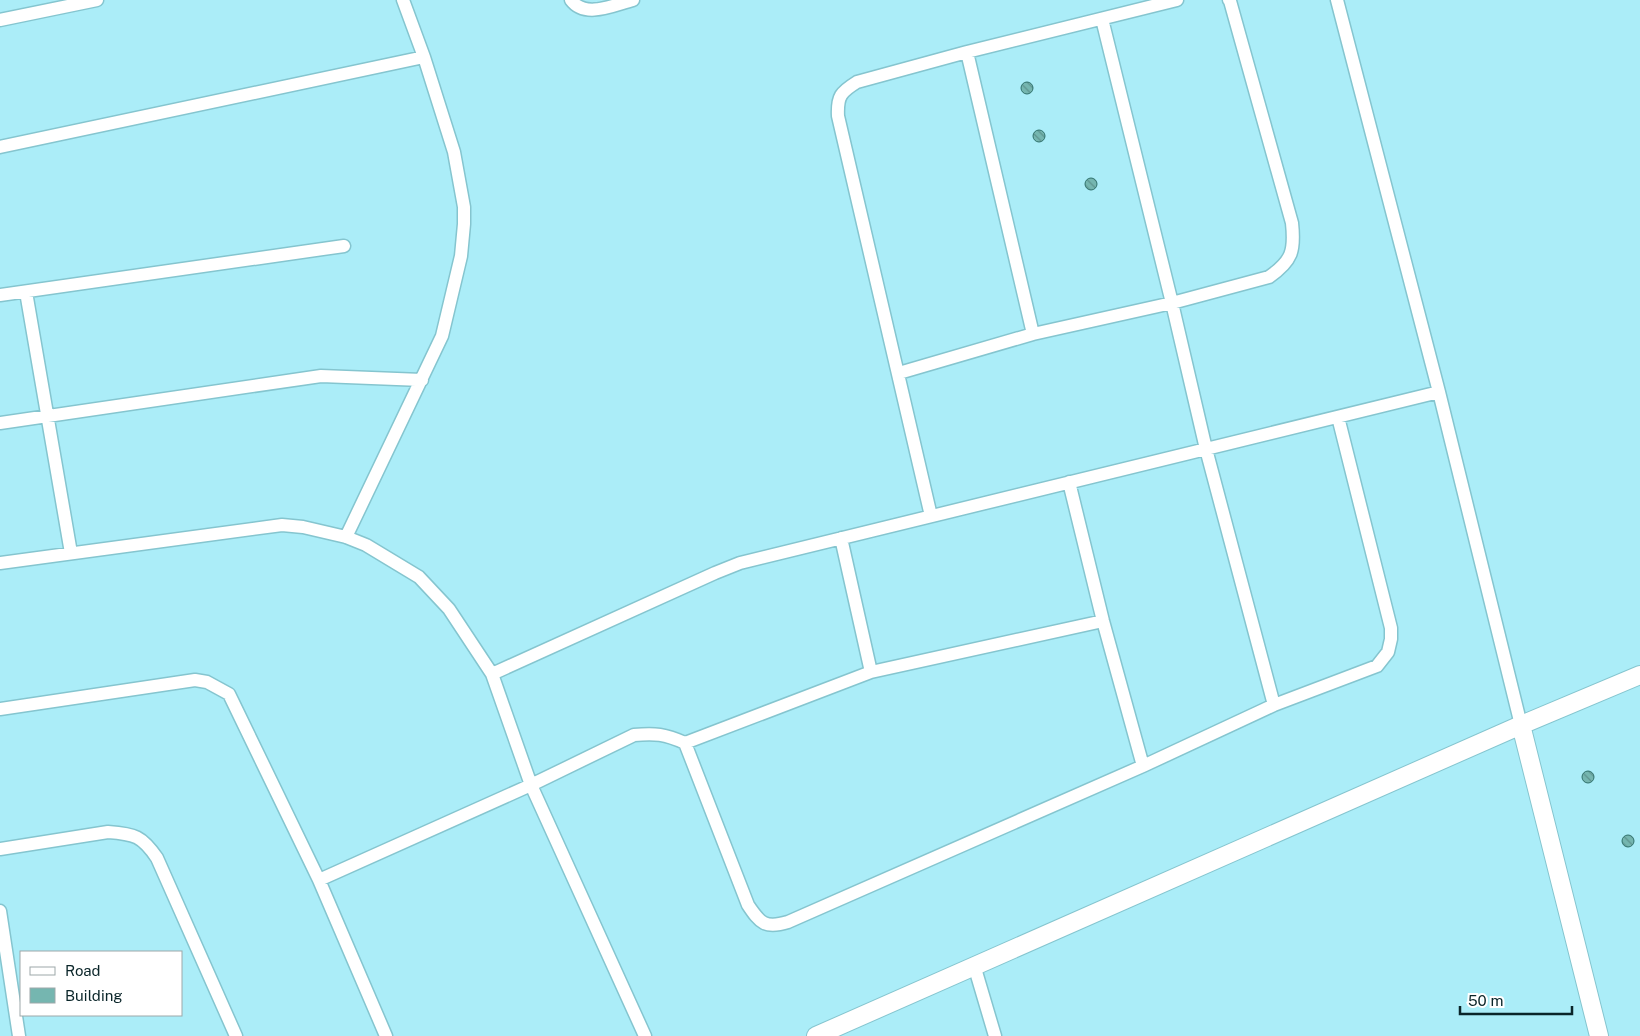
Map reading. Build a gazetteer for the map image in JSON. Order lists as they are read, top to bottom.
{
  "legend": ["Road", "Building"],
  "scale_bar": "50 m"
}
